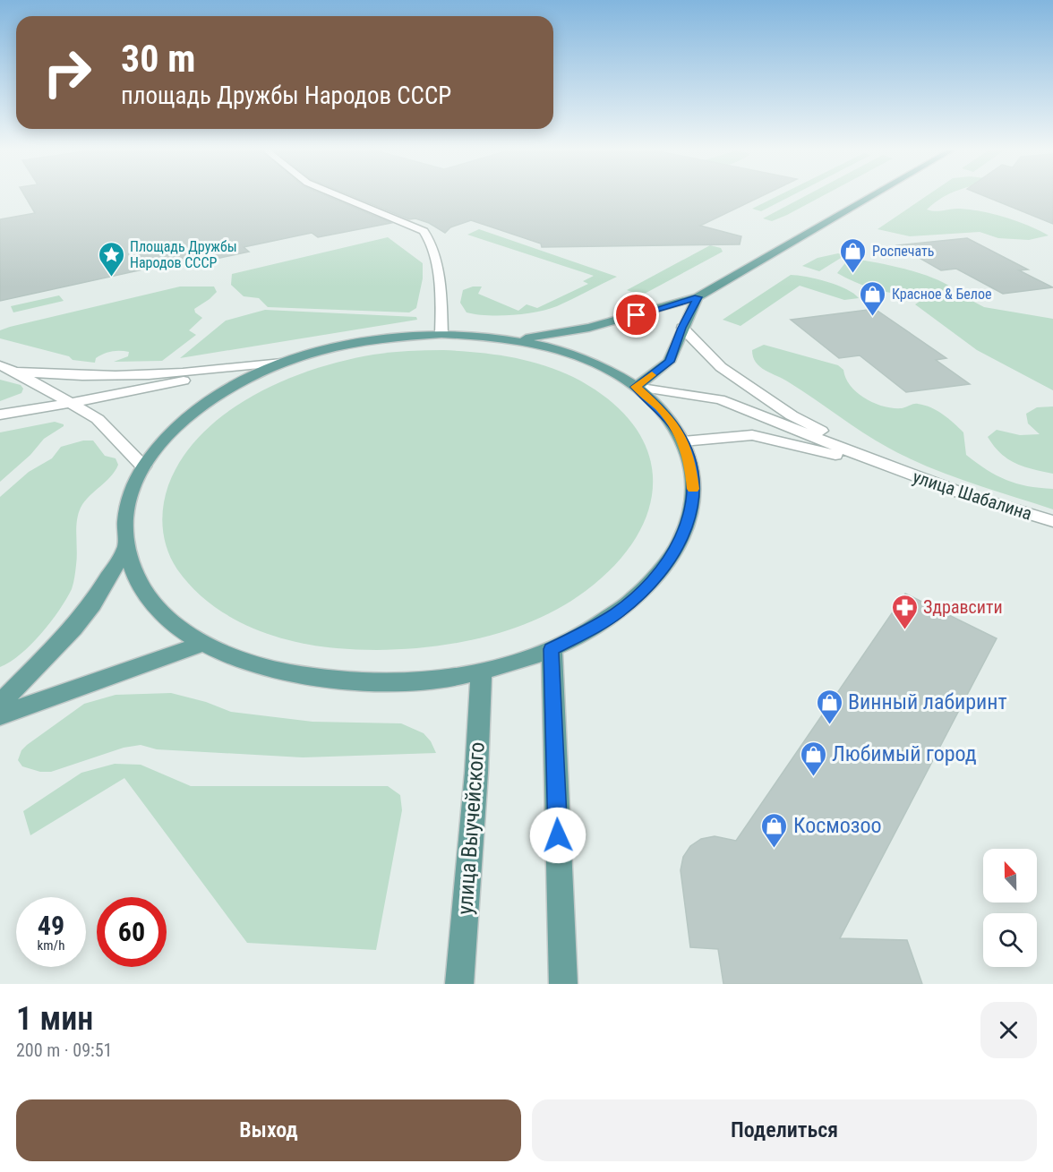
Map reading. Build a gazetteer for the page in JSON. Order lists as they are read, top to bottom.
{
  "streets": {
    "main road": ["улица Выучейского"],
    "street": ["улица Шабалина"]
  },
  "places": {
    "shop": [
      "Роспечать",
      "Красное & Белое",
      "Винный лабиринт",
      "Любимый город",
      "Космозоо"
    ],
    "place": ["Площадь Дружбы Народов СССР"],
    "pharmacy": ["Здравсити"]
  },
  "north": "top",
  "page": {
    "turn": ["30 m", "площадь Дружбы Народов СССР"],
    "speed": "49 km/h",
    "limit": "60",
    "heading": ["1 мин", "200 m · 09:51"],
    "buttons": ["Выход", "Поделиться"]
  }
}
